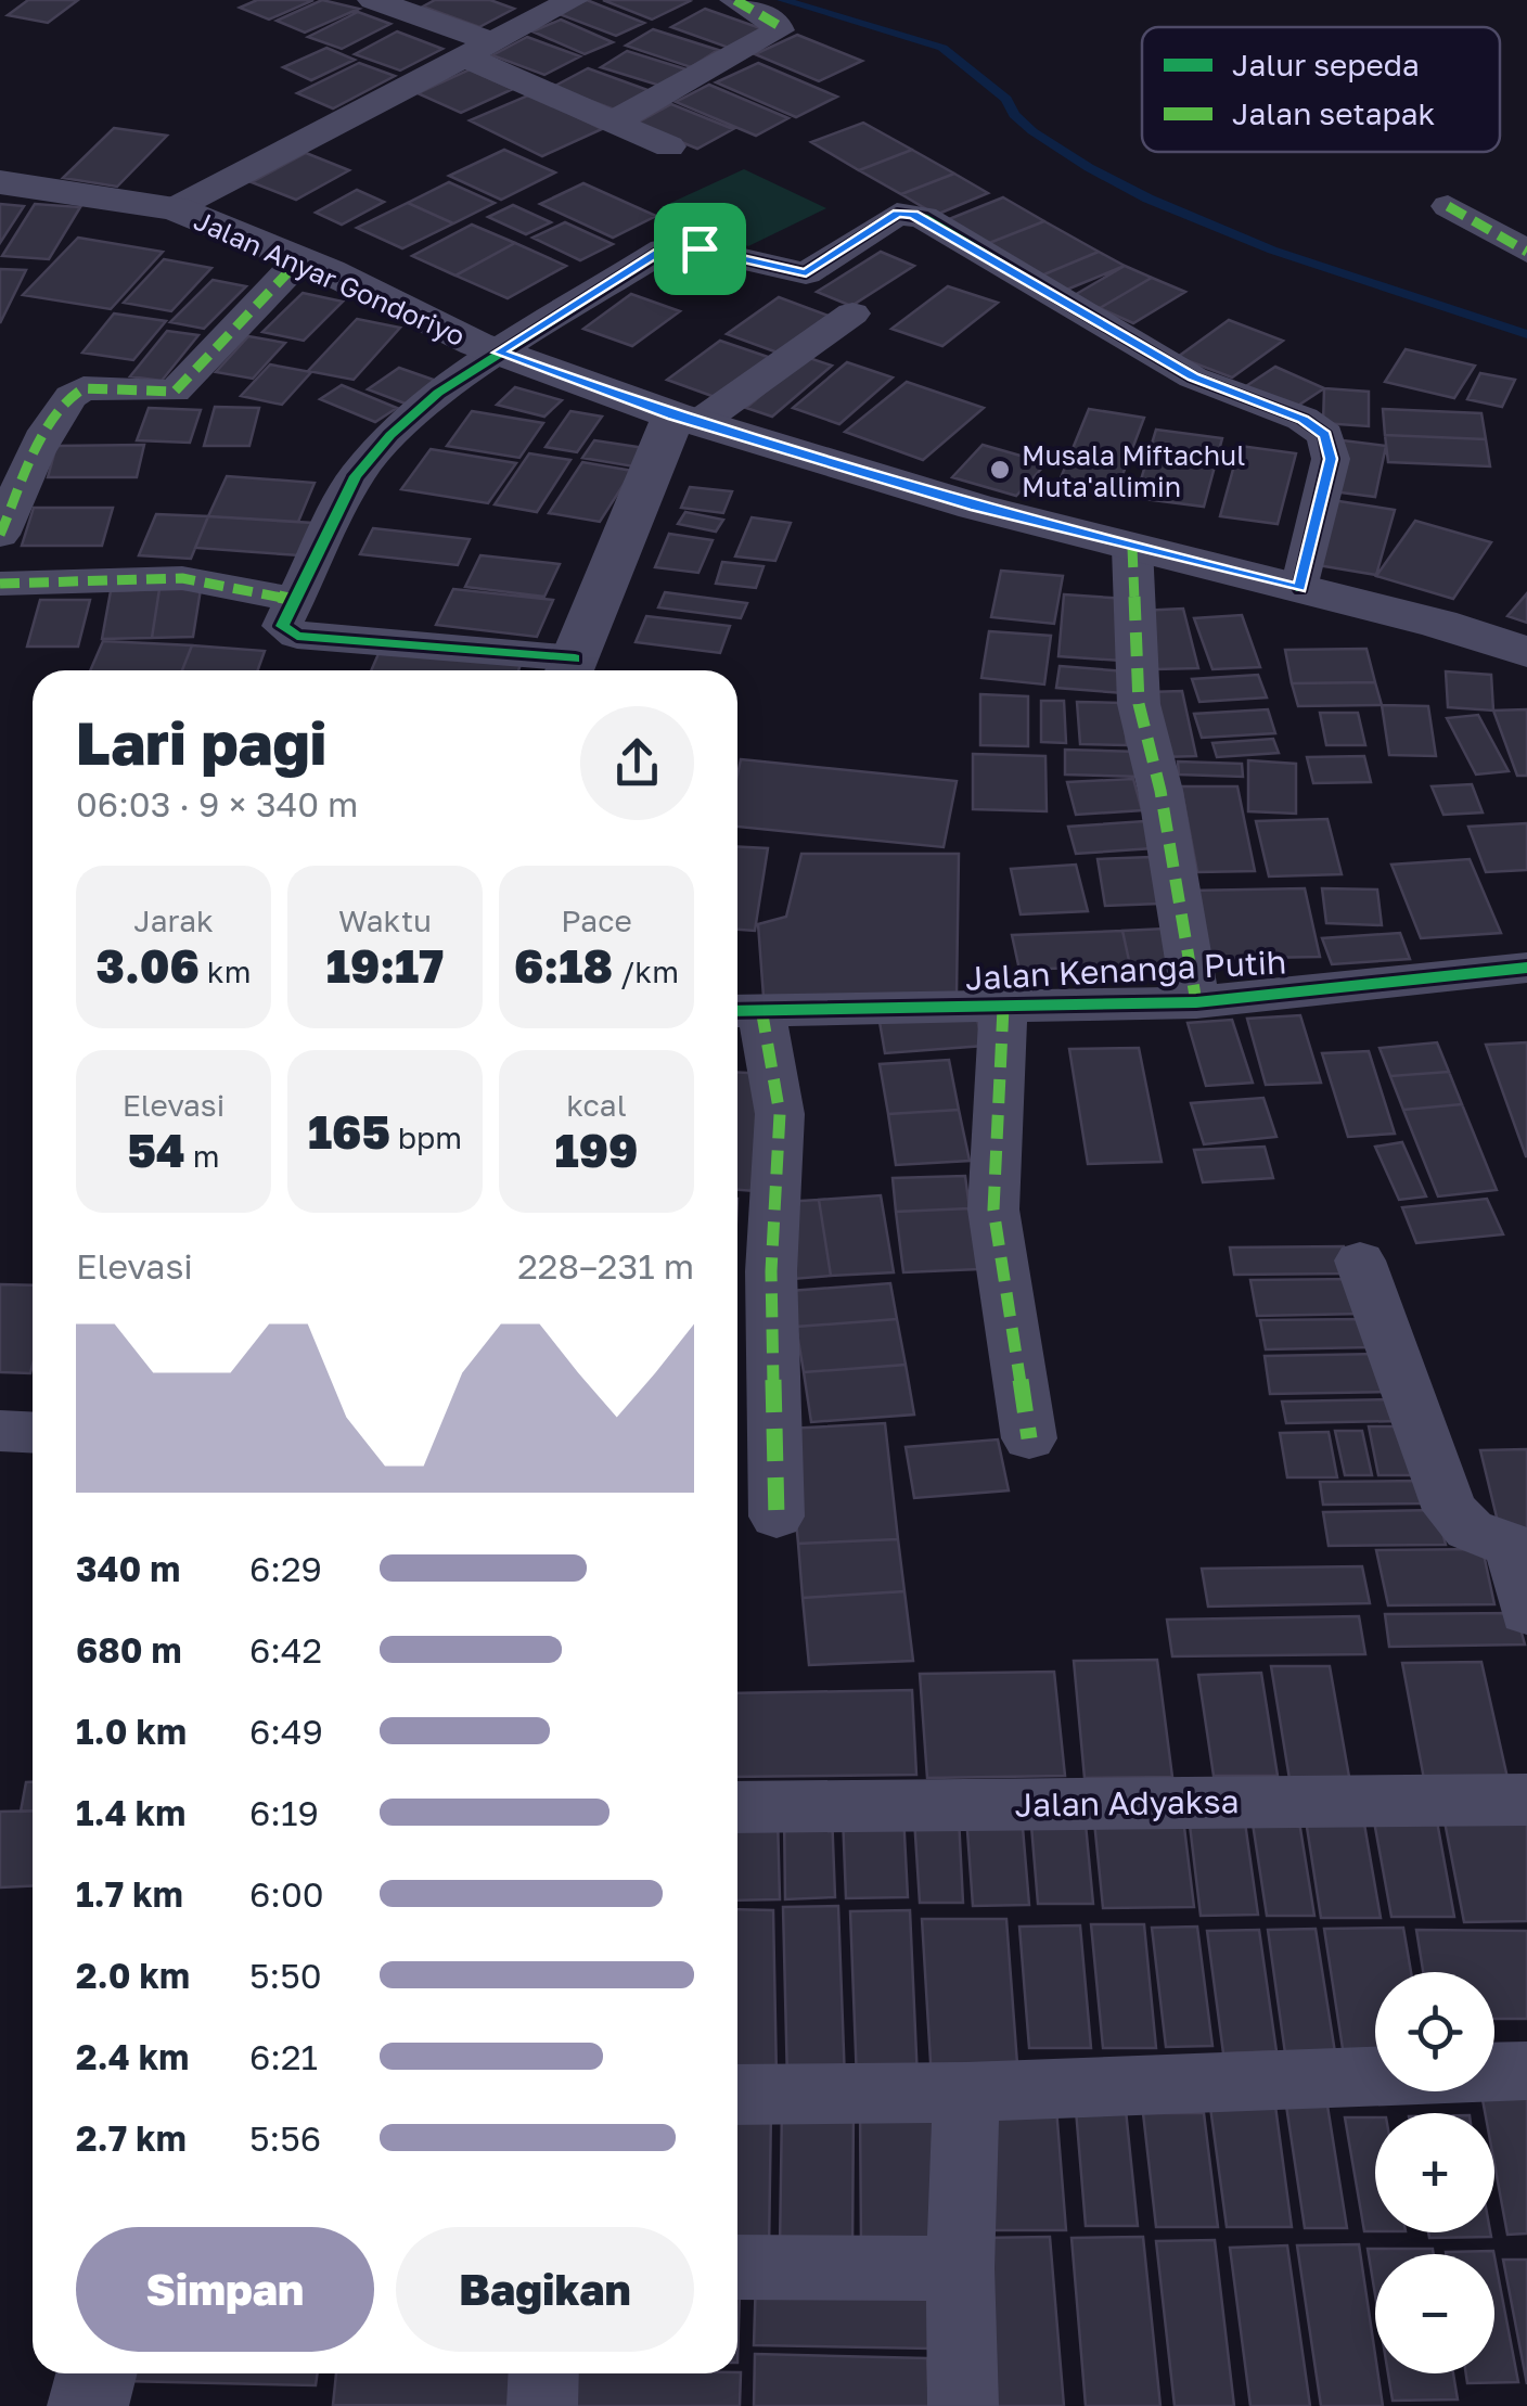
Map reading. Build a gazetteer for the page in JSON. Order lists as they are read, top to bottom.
{
  "streets": {
    "street": ["Jalan Anyar Gondoriyo", "Jalan Kenanga Putih", "Jalan Adyaksa"]
  },
  "places": ["Musala Miftachul Muta'allimin"],
  "legend": ["Jalur sepeda", "Jalan setapak"],
  "page": {
    "heading": ["Lari pagi", "06:03 · 9 × 340 m"],
    "stats": [
      ["Jarak", "3.06 km"],
      ["Waktu", "19:17"],
      ["Pace", "6:18 /km"],
      ["Elevasi", "54 m"],
      ["165 bpm"],
      ["kcal", "199"]
    ],
    "chart": ["Elevasi", "228–231 m"],
    "list": [
      {
        "name": "340 m",
        "note": "6:29"
      },
      {
        "name": "680 m",
        "note": "6:42"
      },
      {
        "name": "1.0 km",
        "note": "6:49"
      },
      {
        "name": "1.4 km",
        "note": "6:19"
      },
      {
        "name": "1.7 km",
        "note": "6:00"
      },
      {
        "name": "2.0 km",
        "note": "5:50"
      },
      {
        "name": "2.4 km",
        "note": "6:21"
      },
      {
        "name": "2.7 km",
        "note": "5:56"
      }
    ],
    "map_buttons": ["+", "−"],
    "buttons": ["Simpan", "Bagikan"]
  }
}
